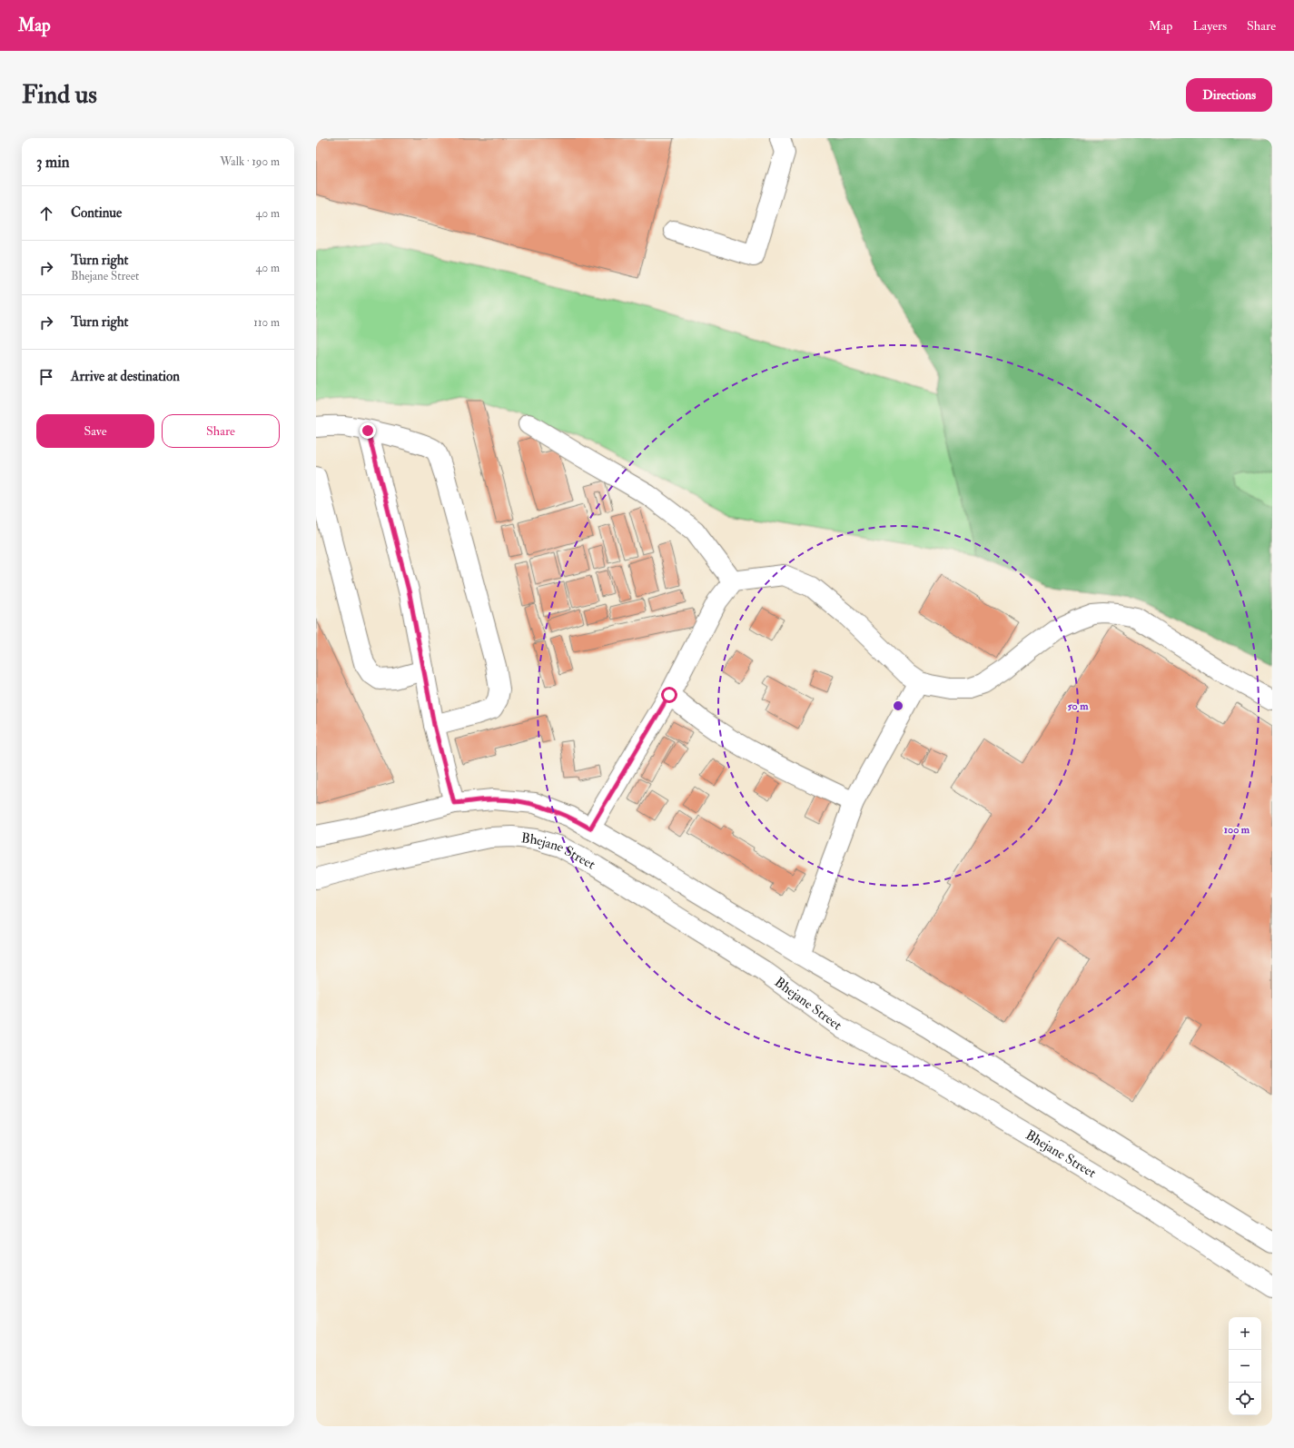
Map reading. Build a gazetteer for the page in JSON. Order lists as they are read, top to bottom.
{
  "streets": {
    "street": ["Bhejane Street"]
  },
  "page": {
    "header": "Map",
    "nav": ["Map", "Layers", "Share"],
    "buttons": [
      "Directions",
      ["Save", "Share"]
    ],
    "title": "Find us",
    "heading": ["3 min", "Walk · 190 m"],
    "list": [
      ["Continue", "40 m"],
      ["Turn right", "Bhejane Street", "40 m"],
      ["Turn right", "110 m"],
      "Arrive at destination"
    ],
    "map_buttons": ["+", "−"]
  },
  "rings": ["50 m", "100 m"]
}
